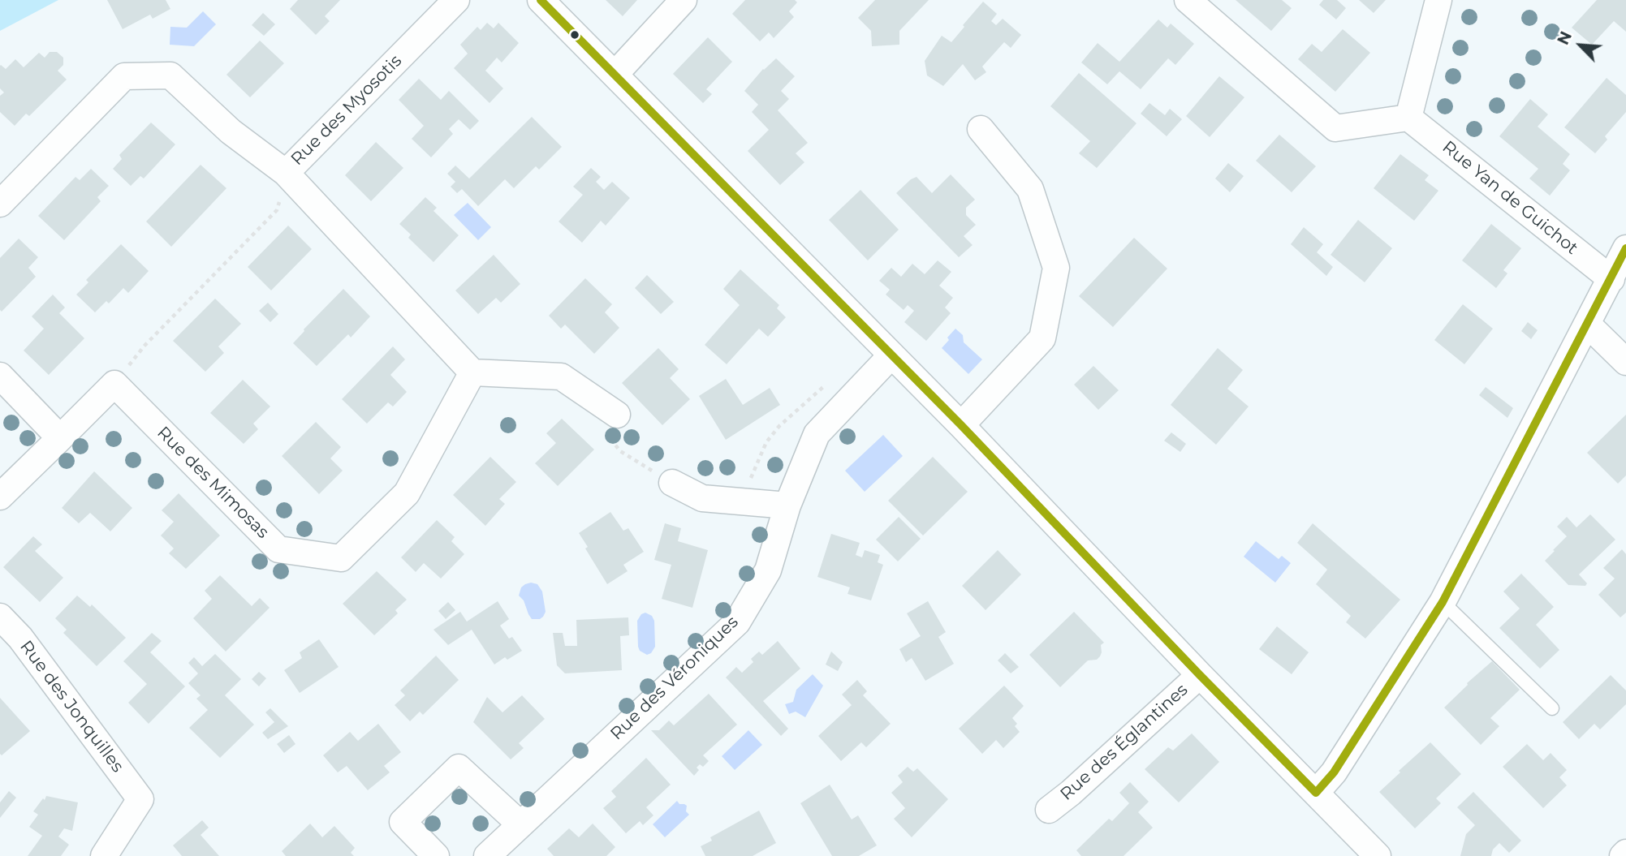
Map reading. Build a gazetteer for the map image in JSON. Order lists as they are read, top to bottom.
{
  "streets": {
    "street": [
      "Rue des Myosotis",
      "Rue Yan de Guichot",
      "Rue des Mimosas",
      "Rue des Véroniques",
      "Rue des Jonquilles",
      "Rue des Églantines"
    ]
  },
  "north": "top left"
}
